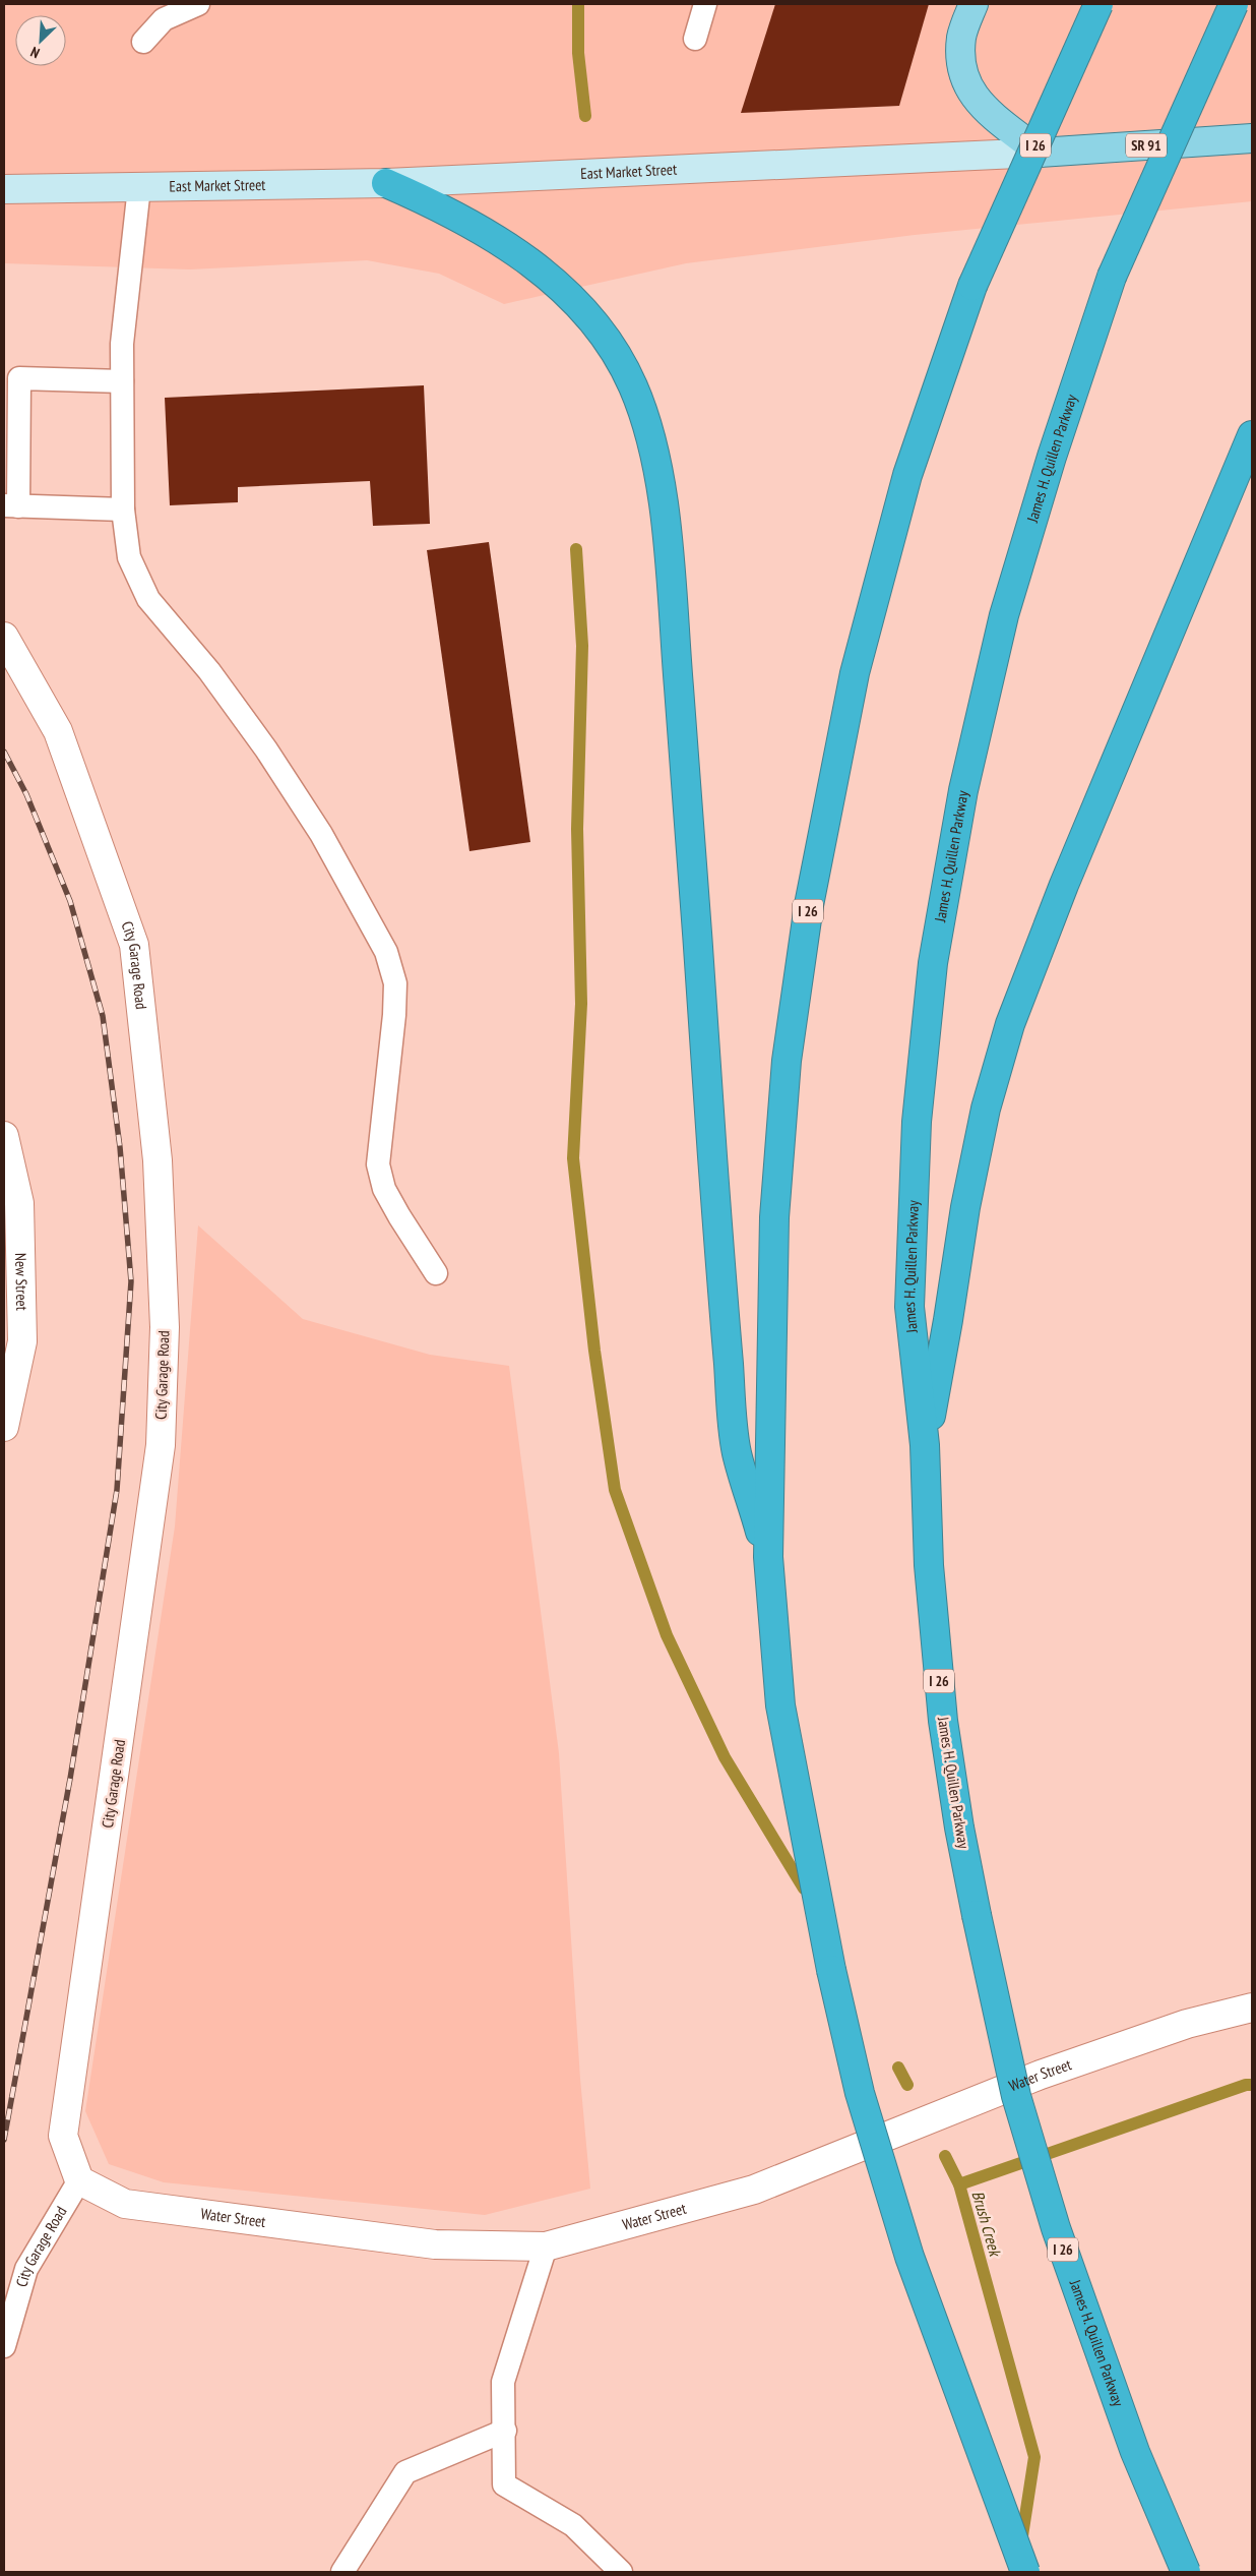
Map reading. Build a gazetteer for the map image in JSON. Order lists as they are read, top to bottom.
{
  "streets": {
    "highway": ["I 26", "James H. Quillen Parkway"],
    "main road": ["SR 91", "East Market Street"],
    "street": ["City Garage Road", "New Street", "Water Street"]
  },
  "crossings": [
    ["City Garage Road", "Water Street"]
  ],
  "water": ["Brush Creek"],
  "north": "bottom left"
}
